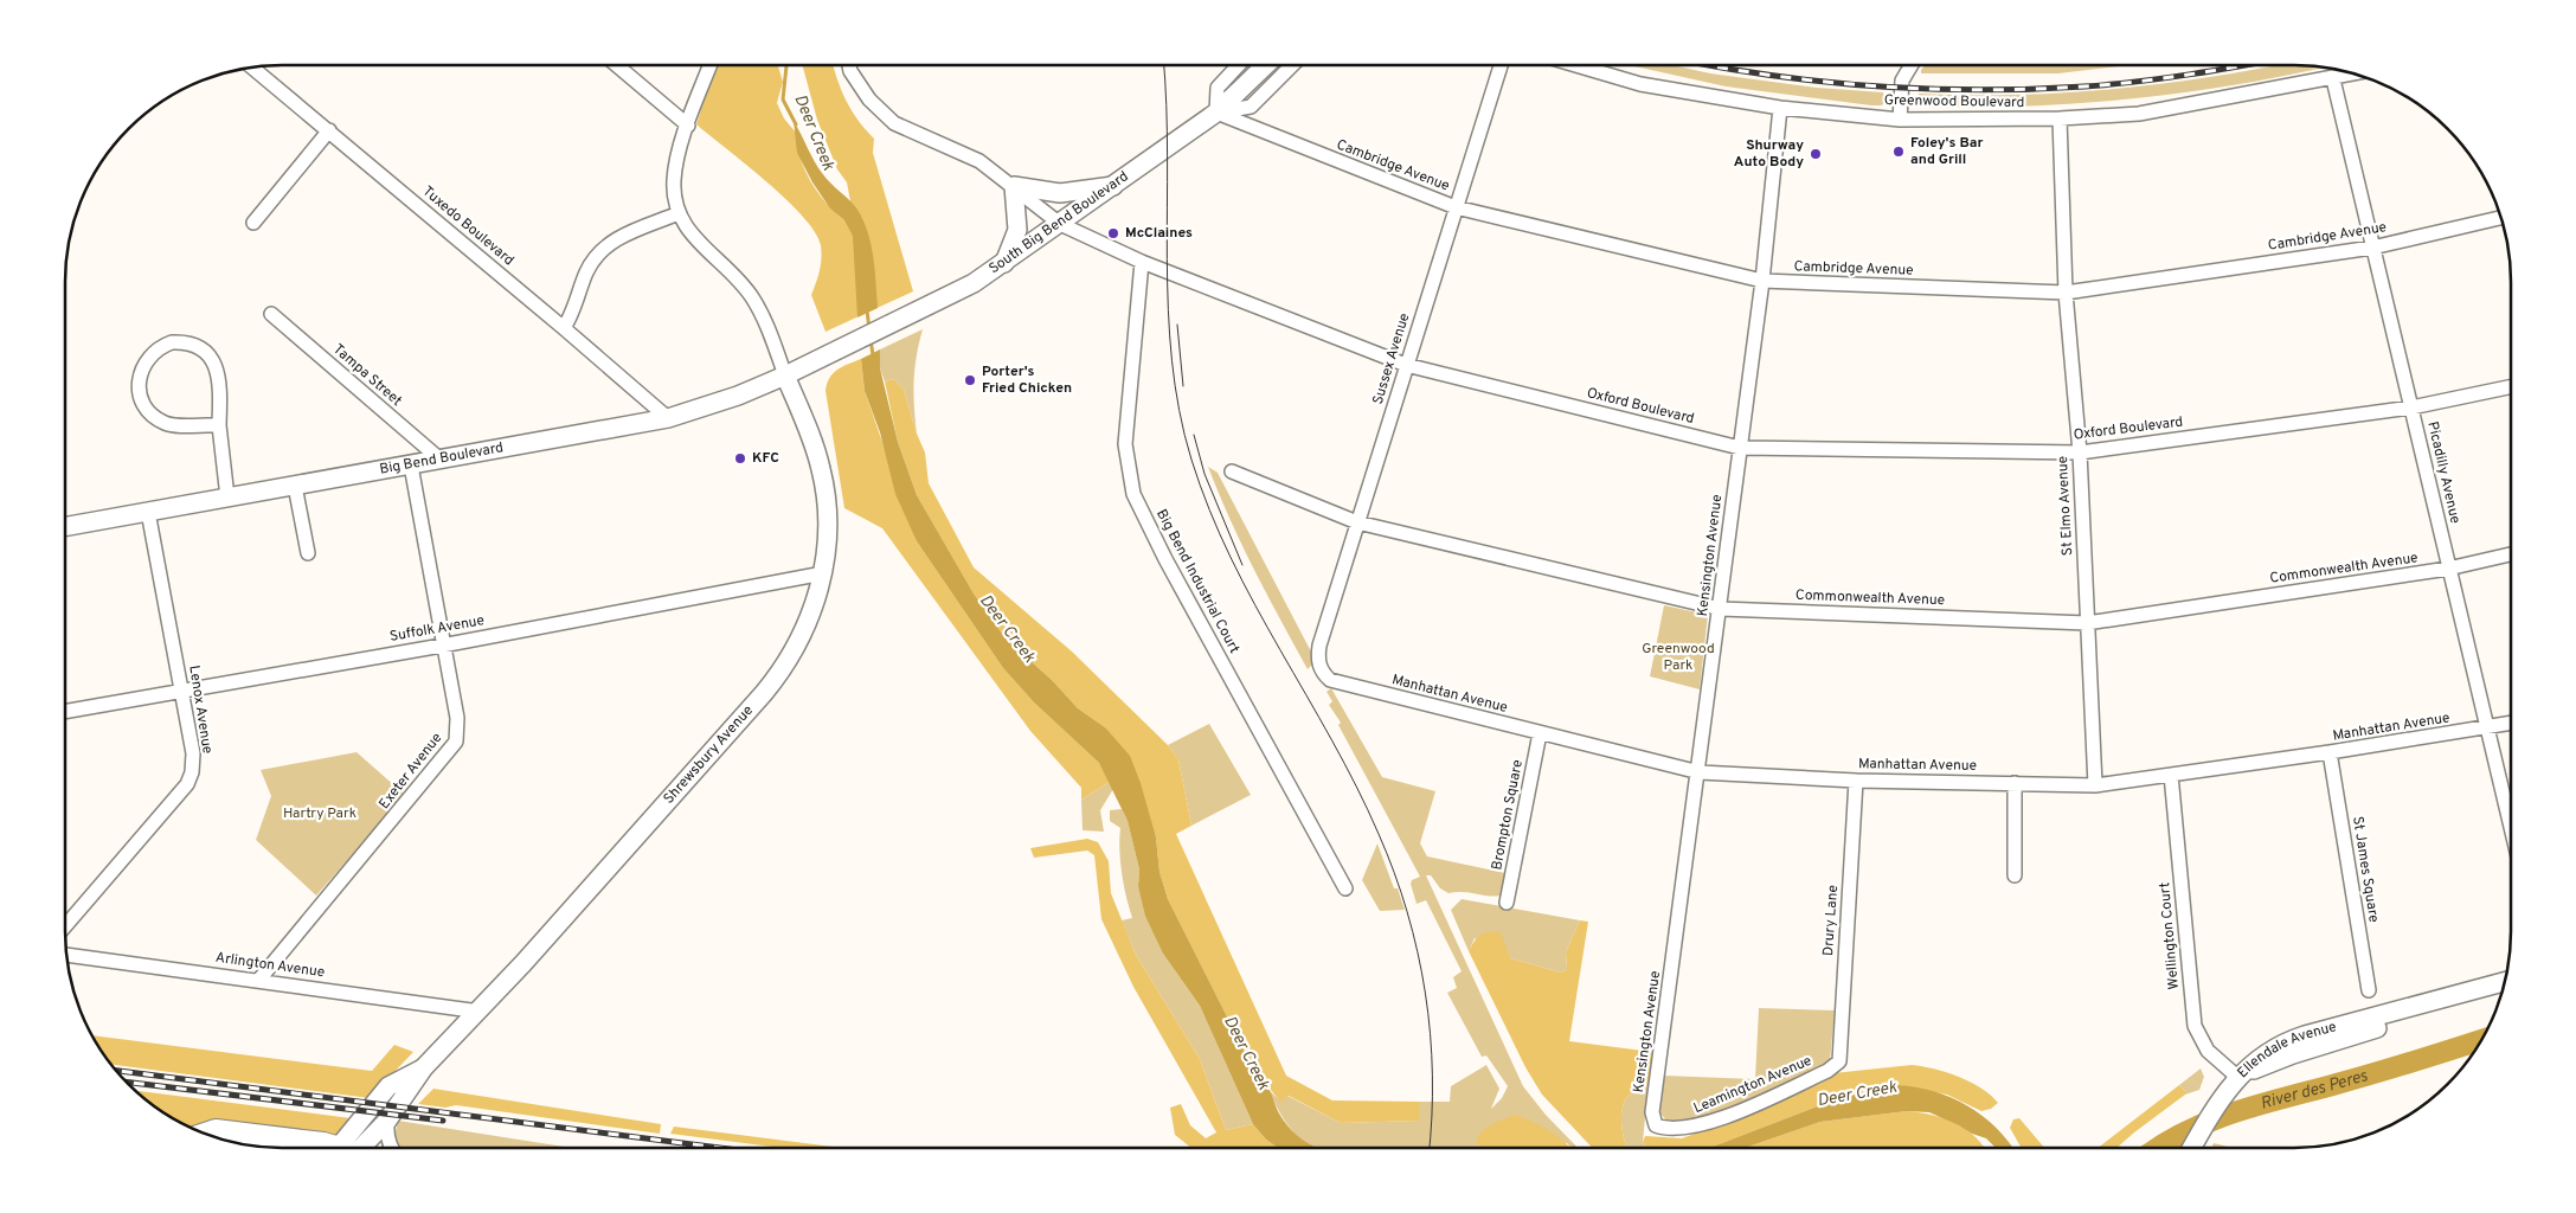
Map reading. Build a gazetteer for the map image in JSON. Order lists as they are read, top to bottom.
{
  "streets": {
    "main road": [
      "South Big Bend Boulevard",
      "Big Bend Boulevard",
      "Shrewsbury Avenue",
      "Ellendale Avenue"
    ],
    "street": [
      "Greenwood Boulevard",
      "Cambridge Avenue",
      "Tuxedo Boulevard",
      "Sussex Avenue",
      "Tampa Street",
      "Oxford Boulevard",
      "Picadilly Avenue",
      "St Elmo Avenue",
      "Kensington Avenue",
      "Commonwealth Avenue",
      "Big Bend Industrial Court",
      "Suffolk Avenue",
      "Manhattan Avenue",
      "Lenox Avenue",
      "Exeter Avenue",
      "Brompton Square",
      "St James Square",
      "Drury Lane",
      "Wellington Court",
      "Arlington Avenue",
      "Leamington Avenue"
    ]
  },
  "crossings": [
    ["Greenwood Boulevard", "Picadilly Avenue"],
    ["Greenwood Boulevard", "St Elmo Avenue"],
    ["Greenwood Boulevard", "Kensington Avenue"],
    ["Cambridge Avenue", "South Big Bend Boulevard"],
    ["Cambridge Avenue", "Sussex Avenue"],
    ["Cambridge Avenue", "Picadilly Avenue"],
    ["Cambridge Avenue", "St Elmo Avenue"],
    ["Cambridge Avenue", "Kensington Avenue"],
    ["South Big Bend Boulevard", "Oxford Boulevard"],
    ["South Big Bend Boulevard", "Big Bend Boulevard"],
    ["Tuxedo Boulevard", "Big Bend Boulevard"],
    ["Sussex Avenue", "Oxford Boulevard"],
    ["Sussex Avenue", "Commonwealth Avenue"],
    ["Sussex Avenue", "Manhattan Avenue"],
    ["Tampa Street", "Big Bend Boulevard"],
    ["Oxford Boulevard", "Picadilly Avenue"],
    ["Oxford Boulevard", "St Elmo Avenue"],
    ["Oxford Boulevard", "Kensington Avenue"],
    ["Oxford Boulevard", "Big Bend Industrial Court"],
    ["Big Bend Boulevard", "Lenox Avenue"],
    ["Big Bend Boulevard", "Shrewsbury Avenue"],
    ["Big Bend Boulevard", "Exeter Avenue"],
    ["Picadilly Avenue", "Commonwealth Avenue"],
    ["Picadilly Avenue", "Manhattan Avenue"],
    ["St Elmo Avenue", "Commonwealth Avenue"],
    ["St Elmo Avenue", "Manhattan Avenue"],
    ["Kensington Avenue", "Commonwealth Avenue"],
    ["Kensington Avenue", "Manhattan Avenue"],
    ["Kensington Avenue", "Leamington Avenue"],
    ["Suffolk Avenue", "Lenox Avenue"],
    ["Suffolk Avenue", "Shrewsbury Avenue"],
    ["Suffolk Avenue", "Exeter Avenue"],
    ["Manhattan Avenue", "Brompton Square"],
    ["Manhattan Avenue", "St James Square"],
    ["Manhattan Avenue", "Drury Lane"],
    ["Manhattan Avenue", "Wellington Court"],
    ["Shrewsbury Avenue", "Arlington Avenue"],
    ["Exeter Avenue", "Arlington Avenue"],
    ["Drury Lane", "Leamington Avenue"],
    ["Wellington Court", "Ellendale Avenue"]
  ],
  "water": ["Deer Creek", "River des Peres"],
  "parks": ["Greenwood Park", "Hartry Park"],
  "places": [
    "Foley's Bar and Grill",
    "Shurway Auto Body",
    "McClaines",
    "Porter's Fried Chicken",
    "KFC"
  ]
}
